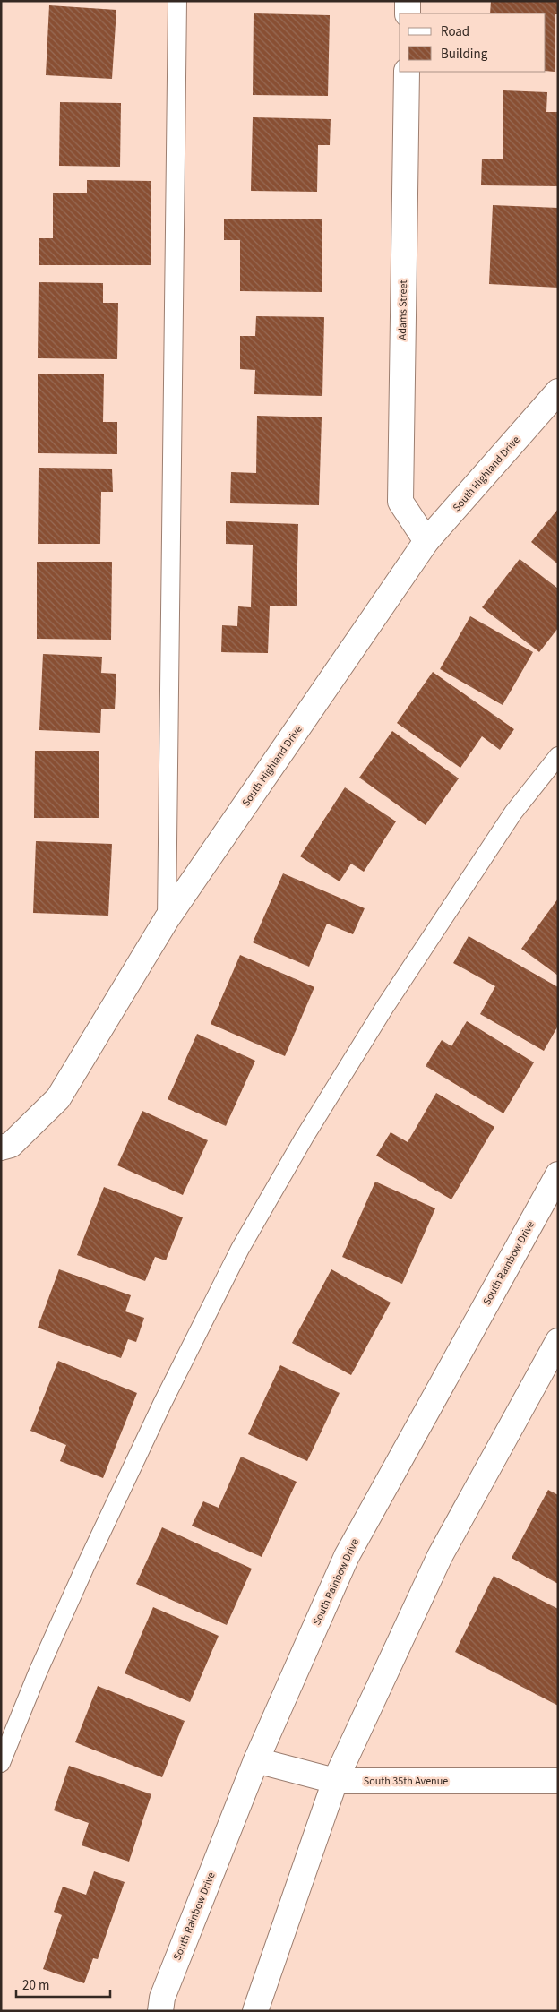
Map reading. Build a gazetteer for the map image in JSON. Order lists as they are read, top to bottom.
{
  "streets": {
    "street": [
      "Adams Street",
      "South Highland Drive",
      "South Rainbow Drive",
      "South 35th Avenue"
    ]
  },
  "crossings": [
    ["Adams Street", "South Highland Drive"],
    ["South Rainbow Drive", "South 35th Avenue"]
  ],
  "legend": ["Road", "Building"],
  "scale_bar": "20 m"
}
